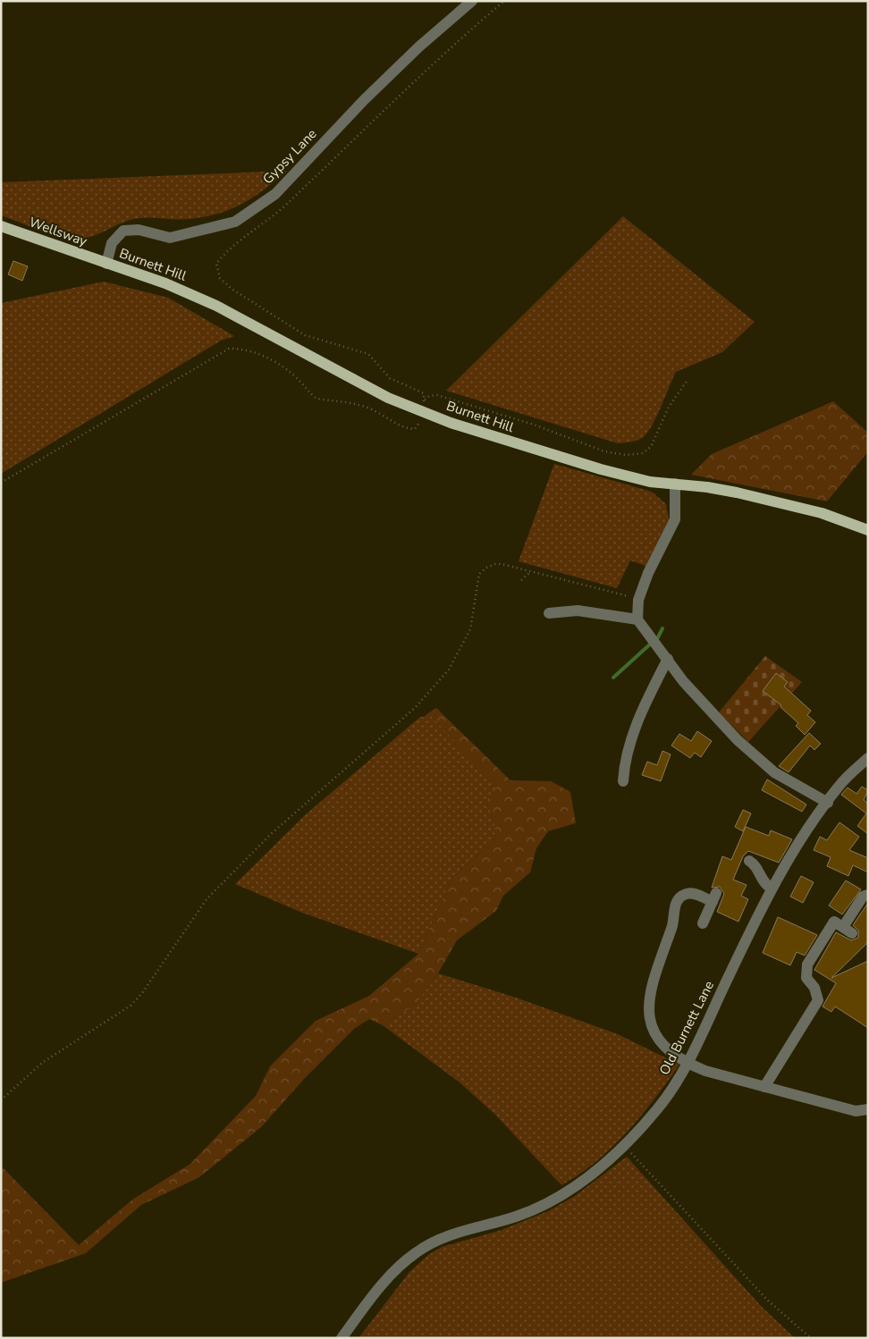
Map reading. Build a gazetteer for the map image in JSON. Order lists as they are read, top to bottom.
{
  "streets": {
    "main road": ["Wellsway", "Burnett Hill"],
    "street": ["Gypsy Lane", "Old Burnett Lane"]
  },
  "crossings": [
    ["Gypsy Lane", "Wellsway"],
    ["Gypsy Lane", "Burnett Hill"],
    ["Wellsway", "Burnett Hill"]
  ]
}
